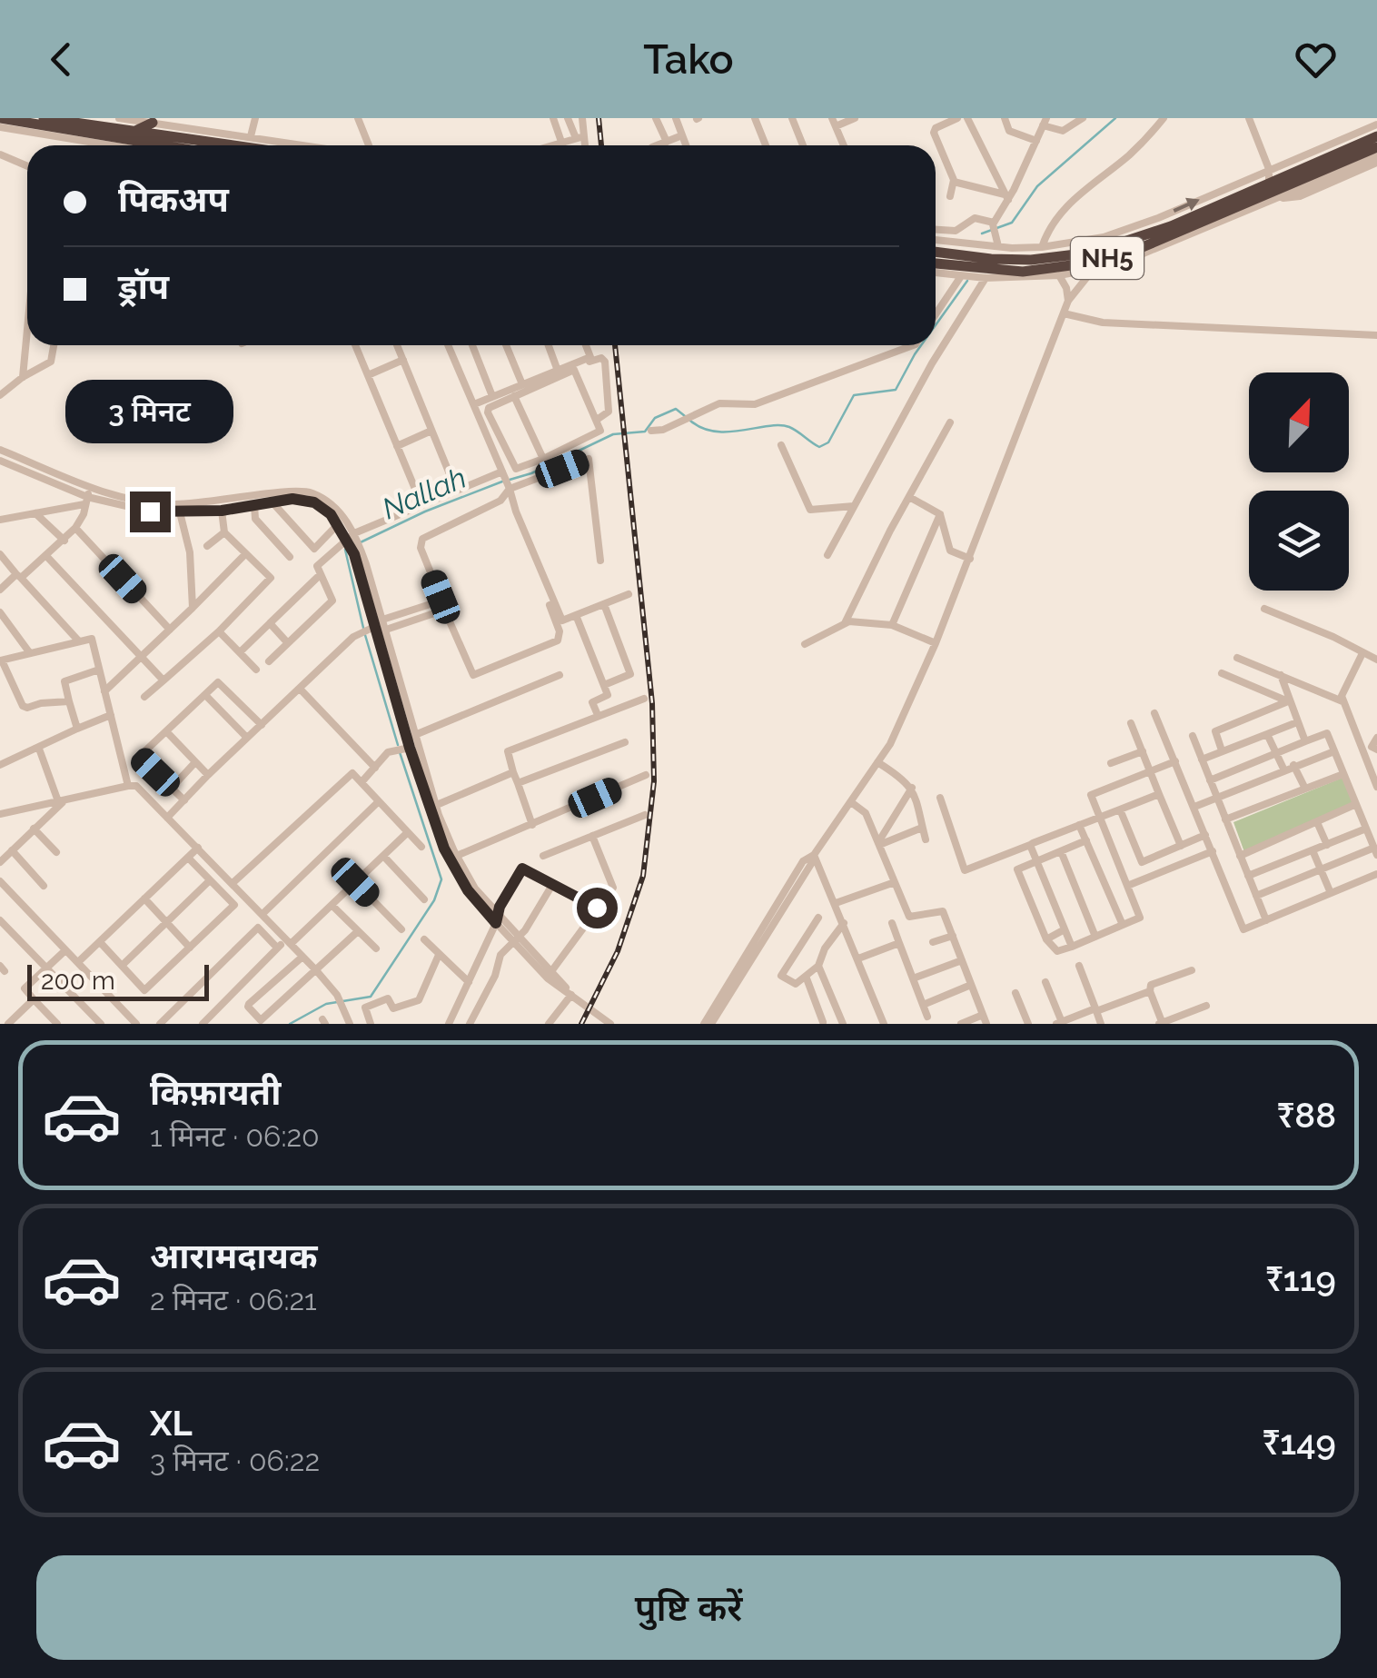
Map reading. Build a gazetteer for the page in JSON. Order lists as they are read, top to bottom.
{
  "streets": {
    "highway": ["NH5"]
  },
  "water": ["Nallah"],
  "scale_bar": "200 m",
  "north": "top right",
  "page": {
    "header": "Tako",
    "banner": ["पिकअप", "ड्रॉप"],
    "bubble": "3 मिनट",
    "scale": "200 m",
    "list": [
      {
        "name": "किफ़ायती",
        "note": "1 मिनट · 06:20",
        "value": "₹88"
      },
      {
        "name": "आरामदायक",
        "note": "2 मिनट · 06:21",
        "value": "₹119"
      },
      {
        "name": "XL",
        "note": "3 मिनट · 06:22",
        "value": "₹149"
      }
    ],
    "buttons": "पुष्टि करें"
  }
}
